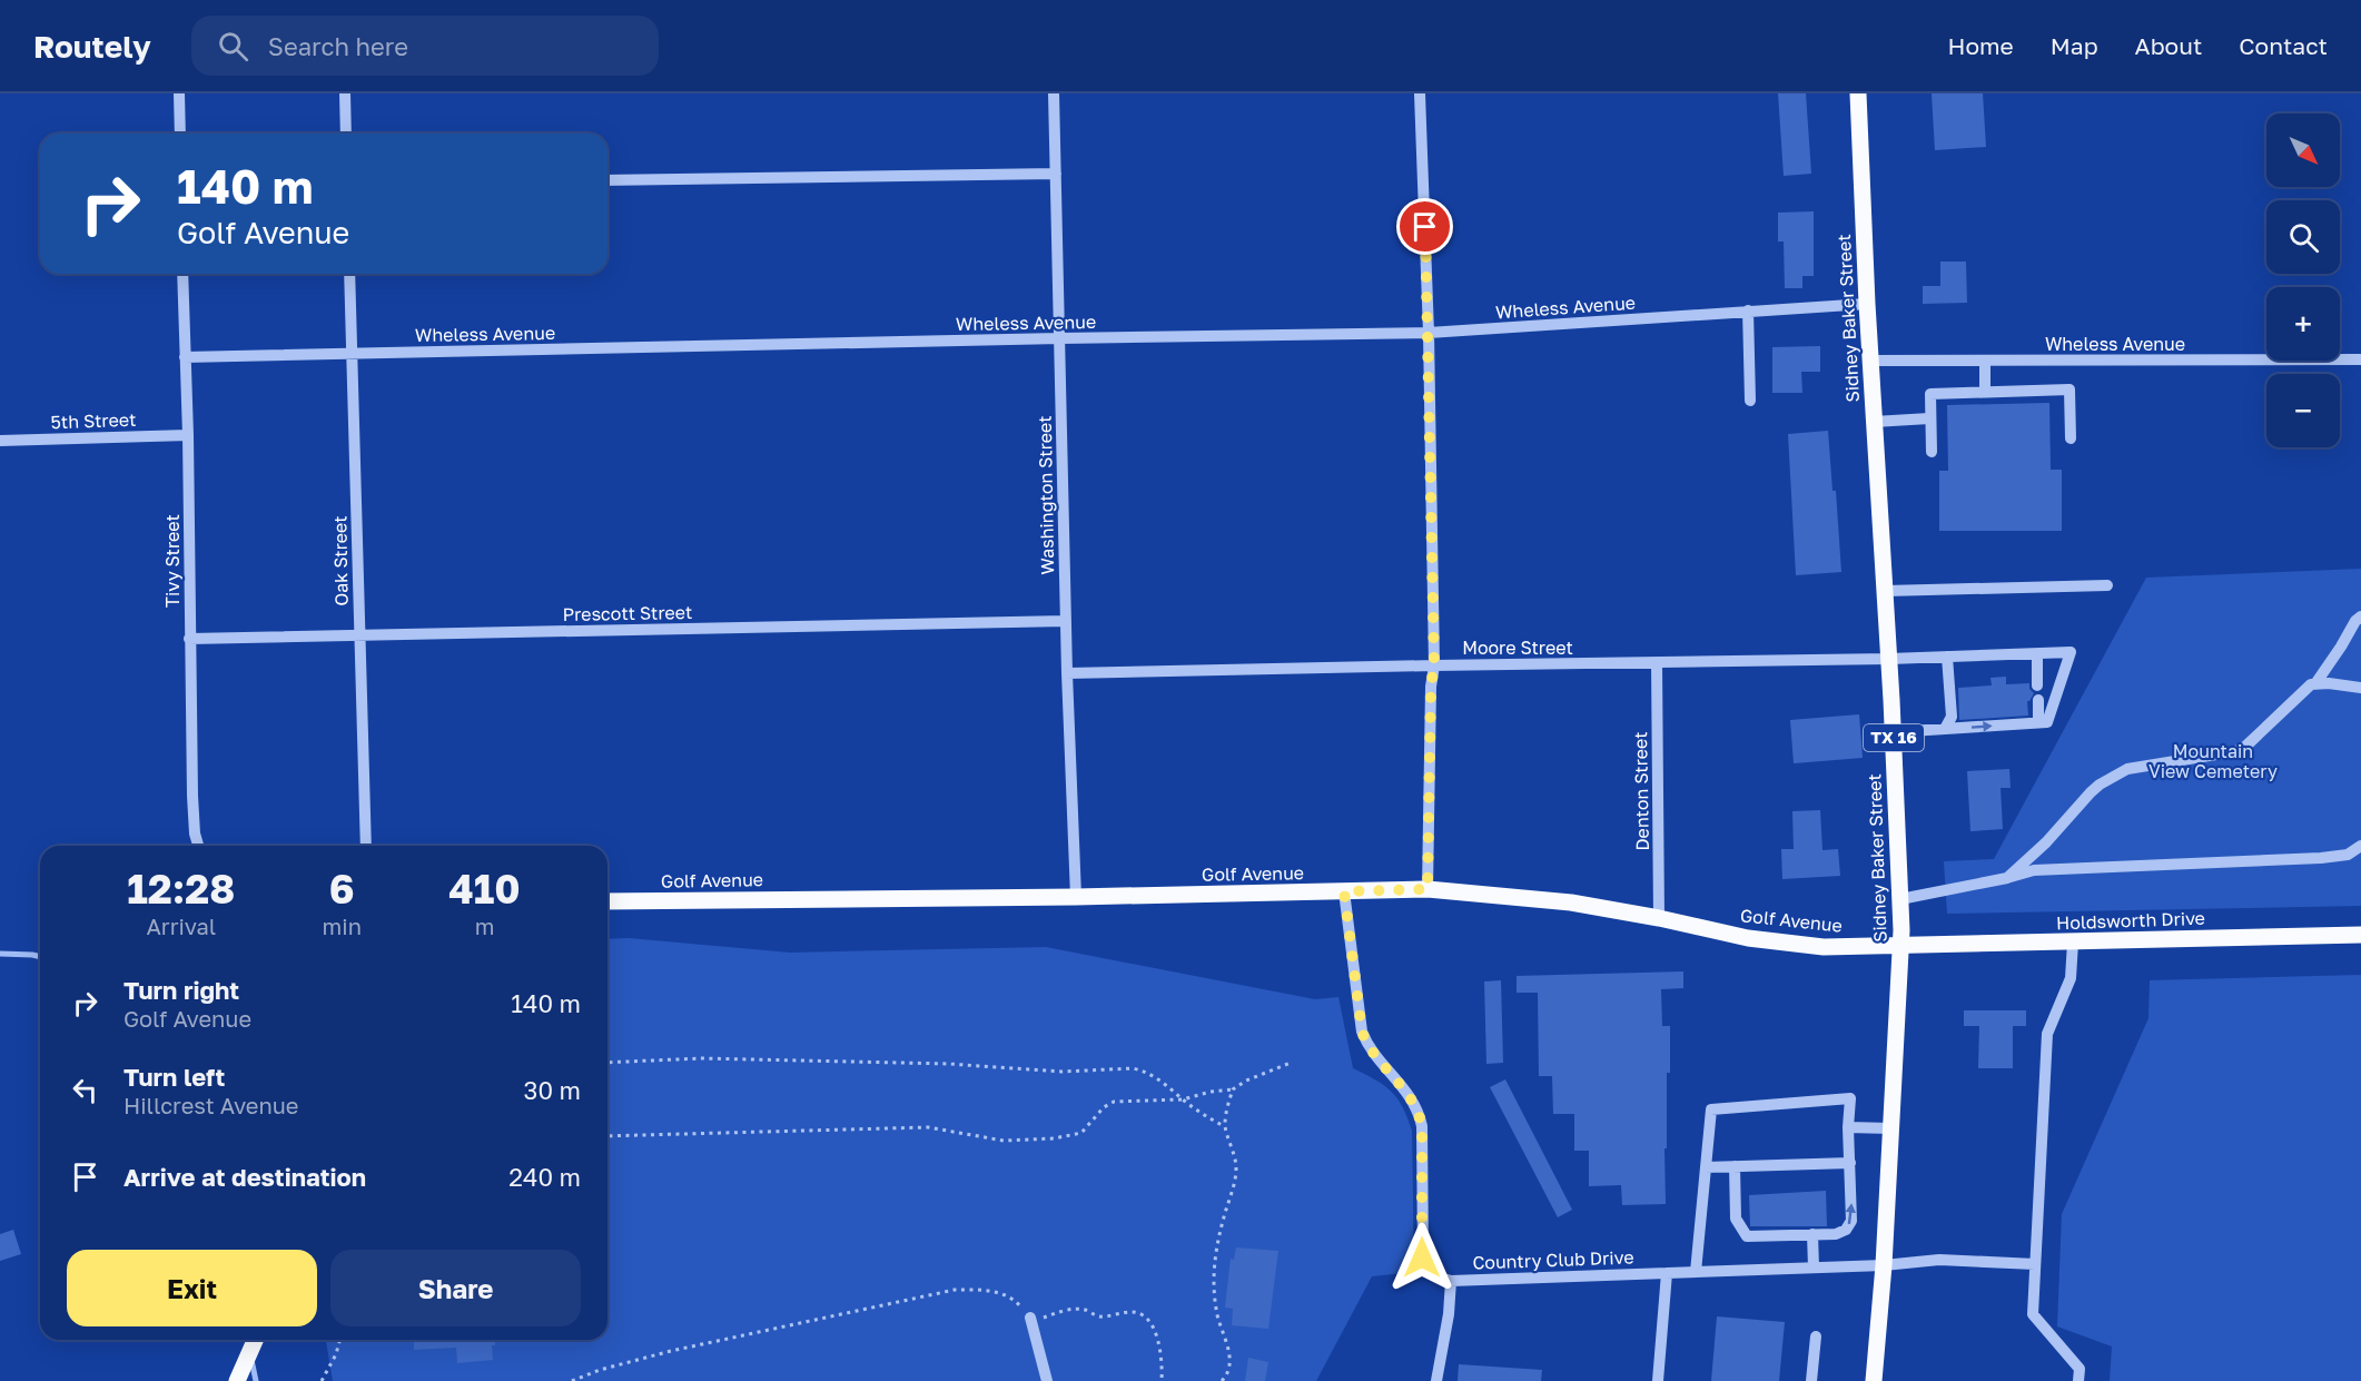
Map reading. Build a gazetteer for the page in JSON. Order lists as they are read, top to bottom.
{
  "streets": {
    "main road": [
      "Sidney Baker Street",
      "TX 16",
      "Golf Avenue",
      "Holdsworth Drive"
    ],
    "street": [
      "Wheless Avenue",
      "5th Street",
      "Washington Street",
      "Tivy Street",
      "Oak Street",
      "Prescott Street",
      "Moore Street",
      "Denton Street",
      "Country Club Drive"
    ]
  },
  "crossings": [
    ["Wheless Avenue", "Sidney Baker Street"],
    ["Wheless Avenue", "Washington Street"],
    ["Wheless Avenue", "Tivy Street"],
    ["Wheless Avenue", "Oak Street"],
    ["Sidney Baker Street", "Moore Street"],
    ["Sidney Baker Street", "Golf Avenue"],
    ["Sidney Baker Street", "Holdsworth Drive"],
    ["Sidney Baker Street", "Country Club Drive"],
    ["5th Street", "Tivy Street"],
    ["Washington Street", "Prescott Street"],
    ["Washington Street", "Moore Street"],
    ["Washington Street", "Golf Avenue"],
    ["Tivy Street", "Prescott Street"],
    ["Oak Street", "Prescott Street"],
    ["Moore Street", "Denton Street"],
    ["Denton Street", "Golf Avenue"],
    ["Golf Avenue", "Holdsworth Drive"],
    ["Golf Avenue", "Country Club Drive"]
  ],
  "parks": ["Mountain View Cemetery"],
  "north": "bottom right",
  "page": {
    "header": "Routely",
    "search": "Search here",
    "nav": [
      "Home",
      "Map",
      "About",
      "Contact"
    ],
    "map_buttons": ["+", "−"],
    "turn": ["140 m", "Golf Avenue"],
    "eta": [
      "12:28",
      "Arrival",
      "6",
      "min",
      "410",
      "m"
    ],
    "list": [
      {
        "name": "Turn right",
        "note": "Golf Avenue",
        "value": "140 m"
      },
      {
        "name": "Turn left",
        "note": "Hillcrest Avenue",
        "value": "30 m"
      },
      {
        "name": "Arrive at destination",
        "value": "240 m"
      }
    ],
    "buttons": ["Exit", "Share"]
  }
}
